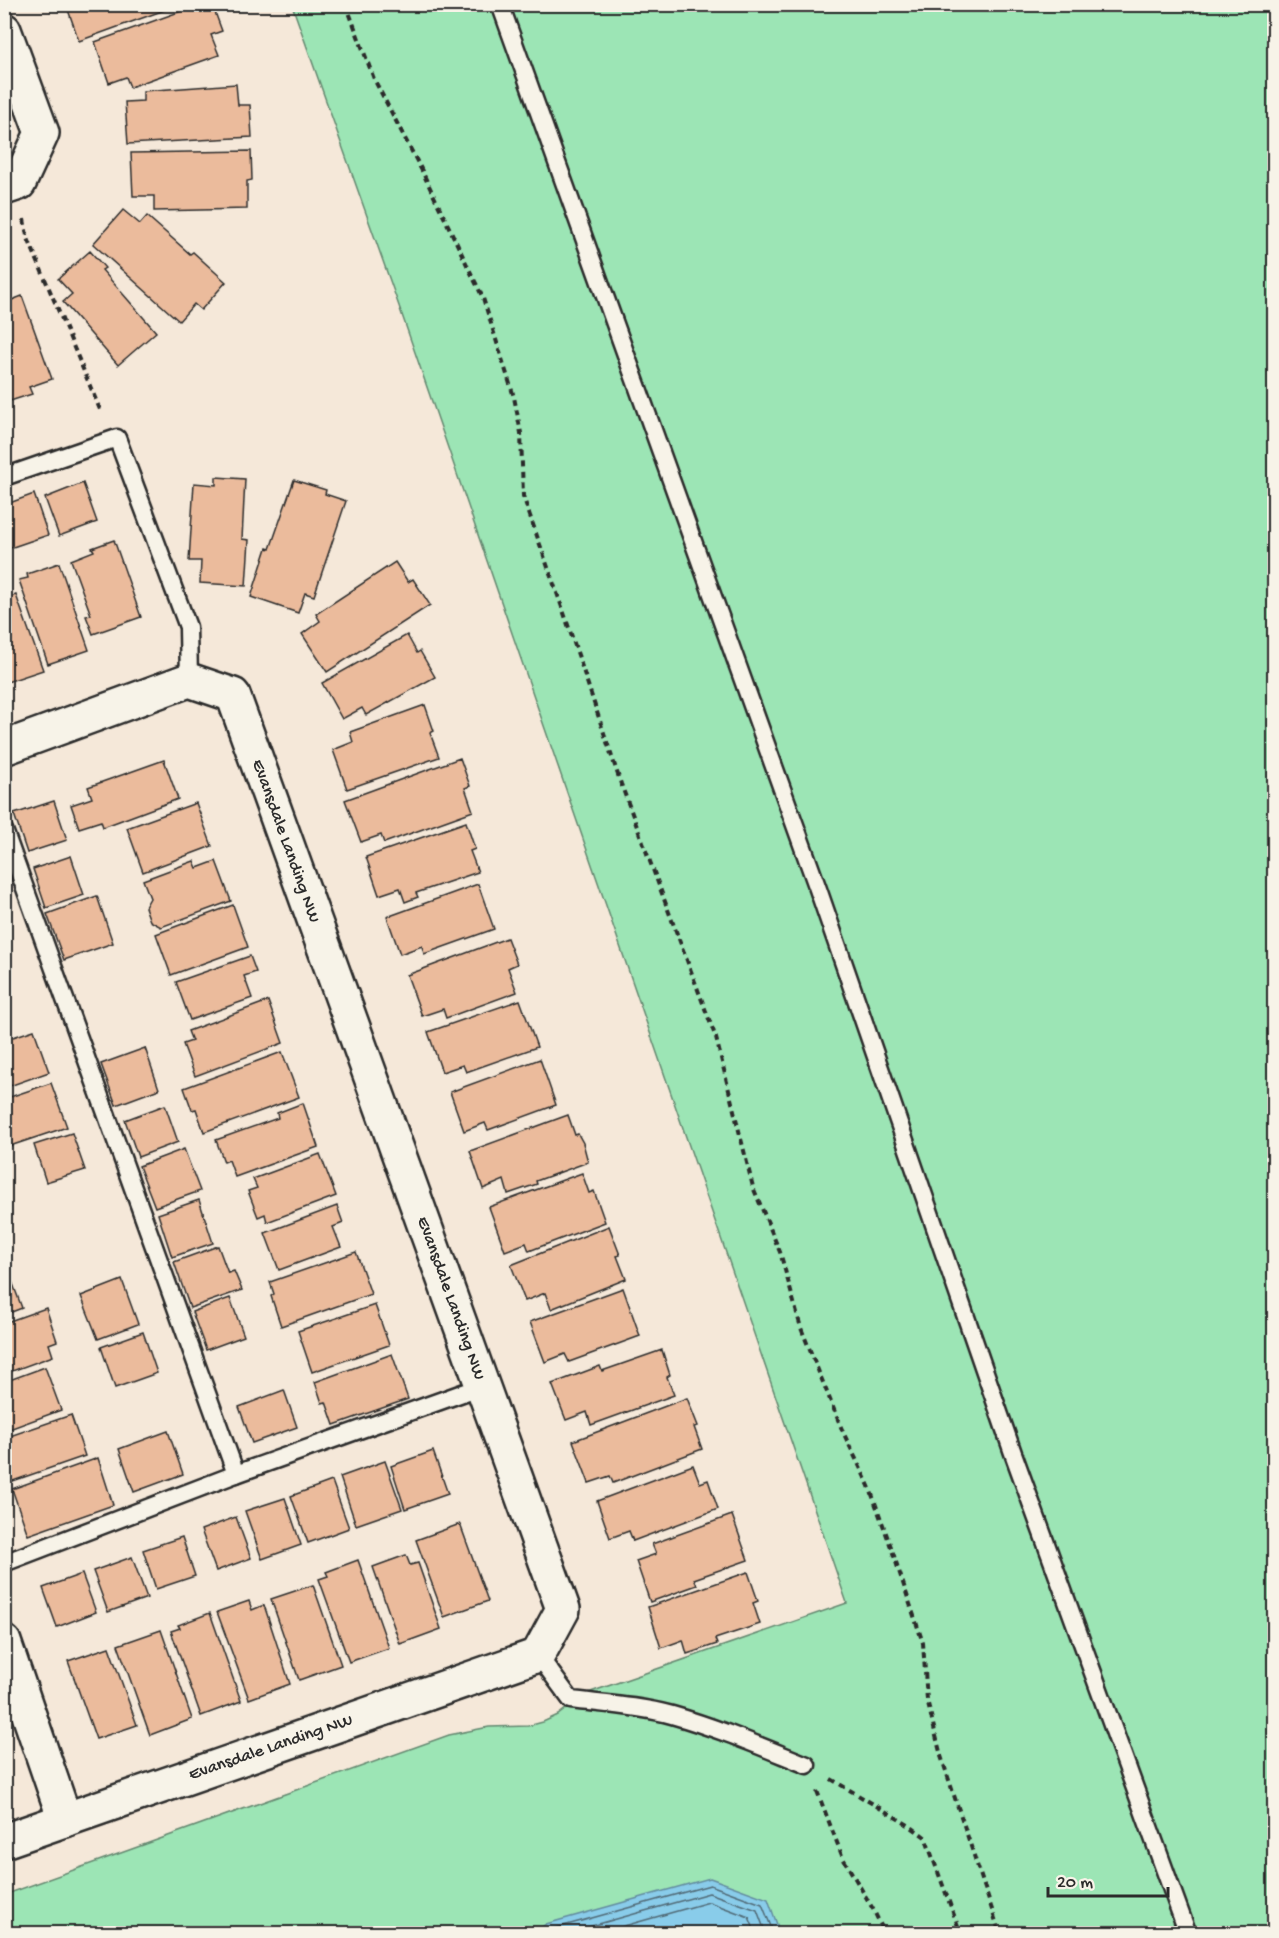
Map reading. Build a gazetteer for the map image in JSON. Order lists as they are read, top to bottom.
{
  "streets": {
    "street": ["Evansdale Landing NW"]
  },
  "scale_bar": "20 m"
}
